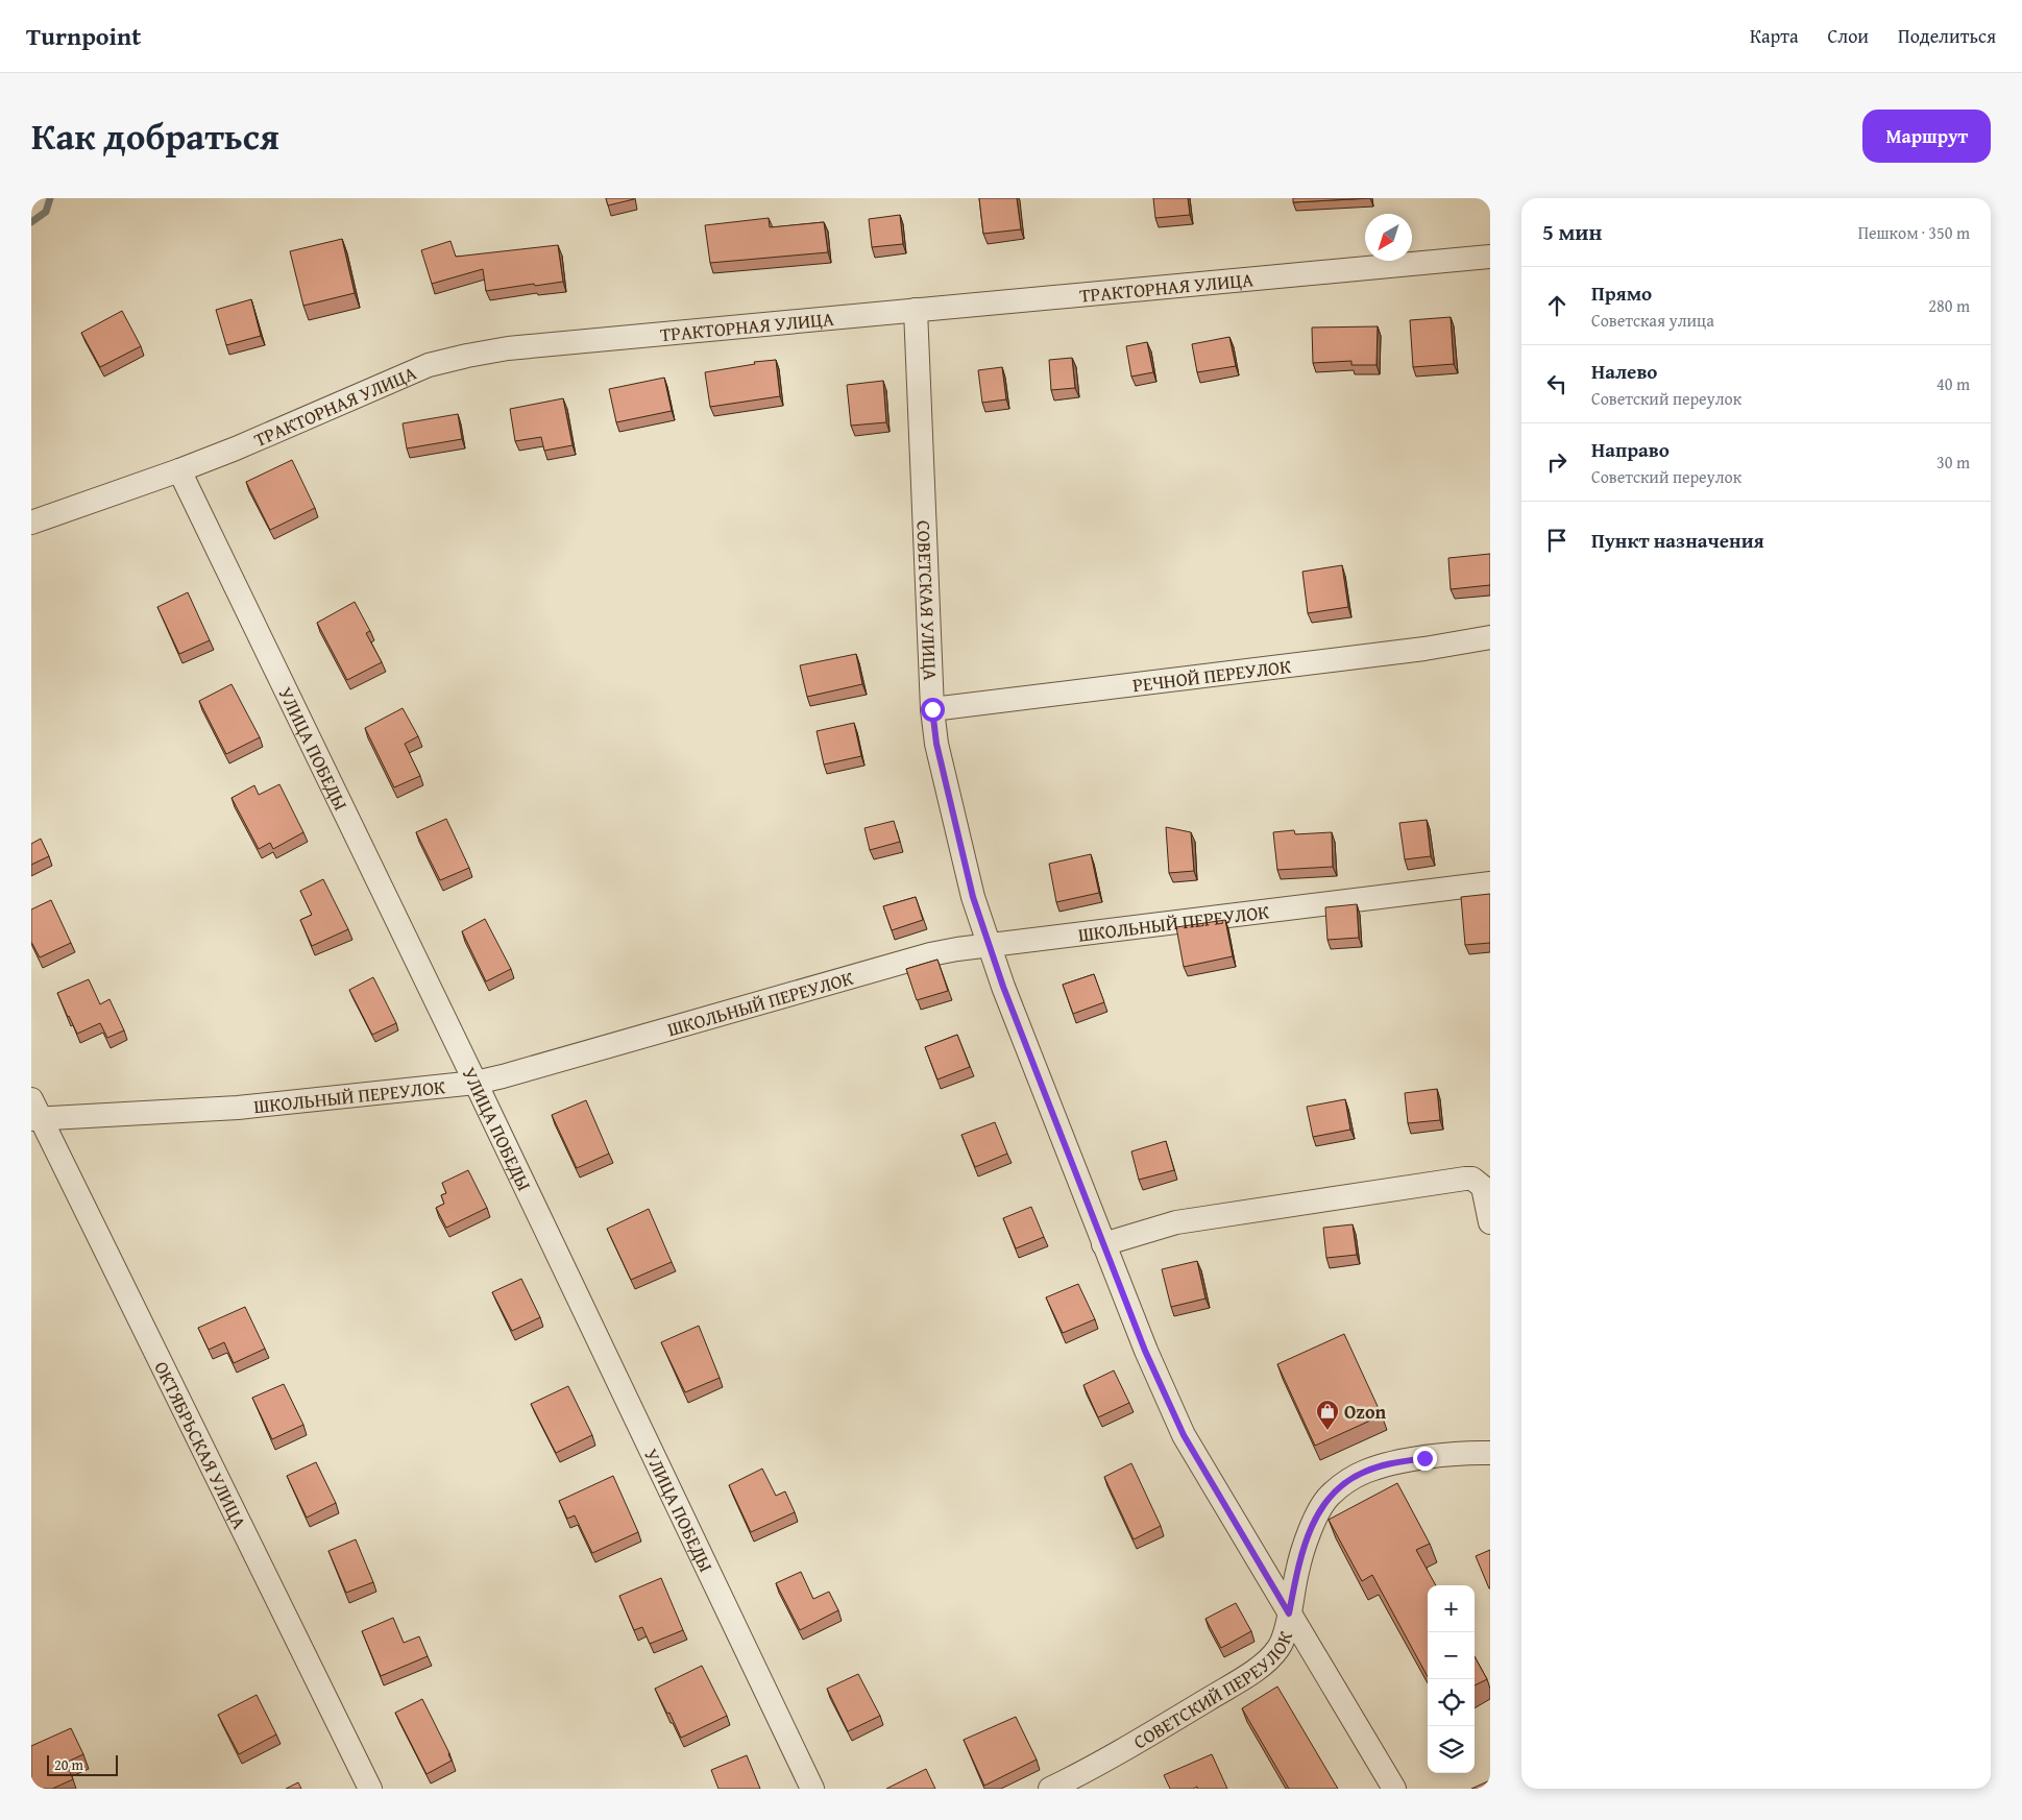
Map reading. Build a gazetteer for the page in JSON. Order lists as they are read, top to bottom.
{
  "streets": {
    "street": [
      "ТРАКТОРНАЯ УЛИЦА",
      "СОВЕТСКАЯ УЛИЦА",
      "РЕЧНОЙ ПЕРЕУЛОК",
      "УЛИЦА ПОБЕДЫ",
      "ШКОЛЬНЫЙ ПЕРЕУЛОК",
      "ОКТЯБРЬСКАЯ УЛИЦА",
      "СОВЕТСКИЙ ПЕРЕУЛОК"
    ]
  },
  "crossings": [
    ["ТРАКТОРНАЯ УЛИЦА", "СОВЕТСКАЯ УЛИЦА"],
    ["ТРАКТОРНАЯ УЛИЦА", "УЛИЦА ПОБЕДЫ"],
    ["СОВЕТСКАЯ УЛИЦА", "РЕЧНОЙ ПЕРЕУЛОК"],
    ["СОВЕТСКАЯ УЛИЦА", "ШКОЛЬНЫЙ ПЕРЕУЛОК"],
    ["СОВЕТСКАЯ УЛИЦА", "СОВЕТСКИЙ ПЕРЕУЛОК"],
    ["УЛИЦА ПОБЕДЫ", "ШКОЛЬНЫЙ ПЕРЕУЛОК"],
    ["ШКОЛЬНЫЙ ПЕРЕУЛОК", "ОКТЯБРЬСКАЯ УЛИЦА"]
  ],
  "places": {
    "shop": ["Ozon"]
  },
  "scale_bar": "20 m",
  "north": "bottom left",
  "page": {
    "header": "Turnpoint",
    "nav": ["Карта", "Слои", "Поделиться"],
    "title": "Как добраться",
    "buttons": "Маршрут",
    "heading": ["5 мин", "Пешком · 350 m"],
    "list": [
      ["Прямо", "Советская улица", "280 m"],
      ["Налево", "Советский переулок", "40 m"],
      ["Направо", "Советский переулок", "30 m"],
      "Пункт назначения"
    ],
    "map_buttons": ["+", "−"],
    "scale": "20 m"
  }
}
